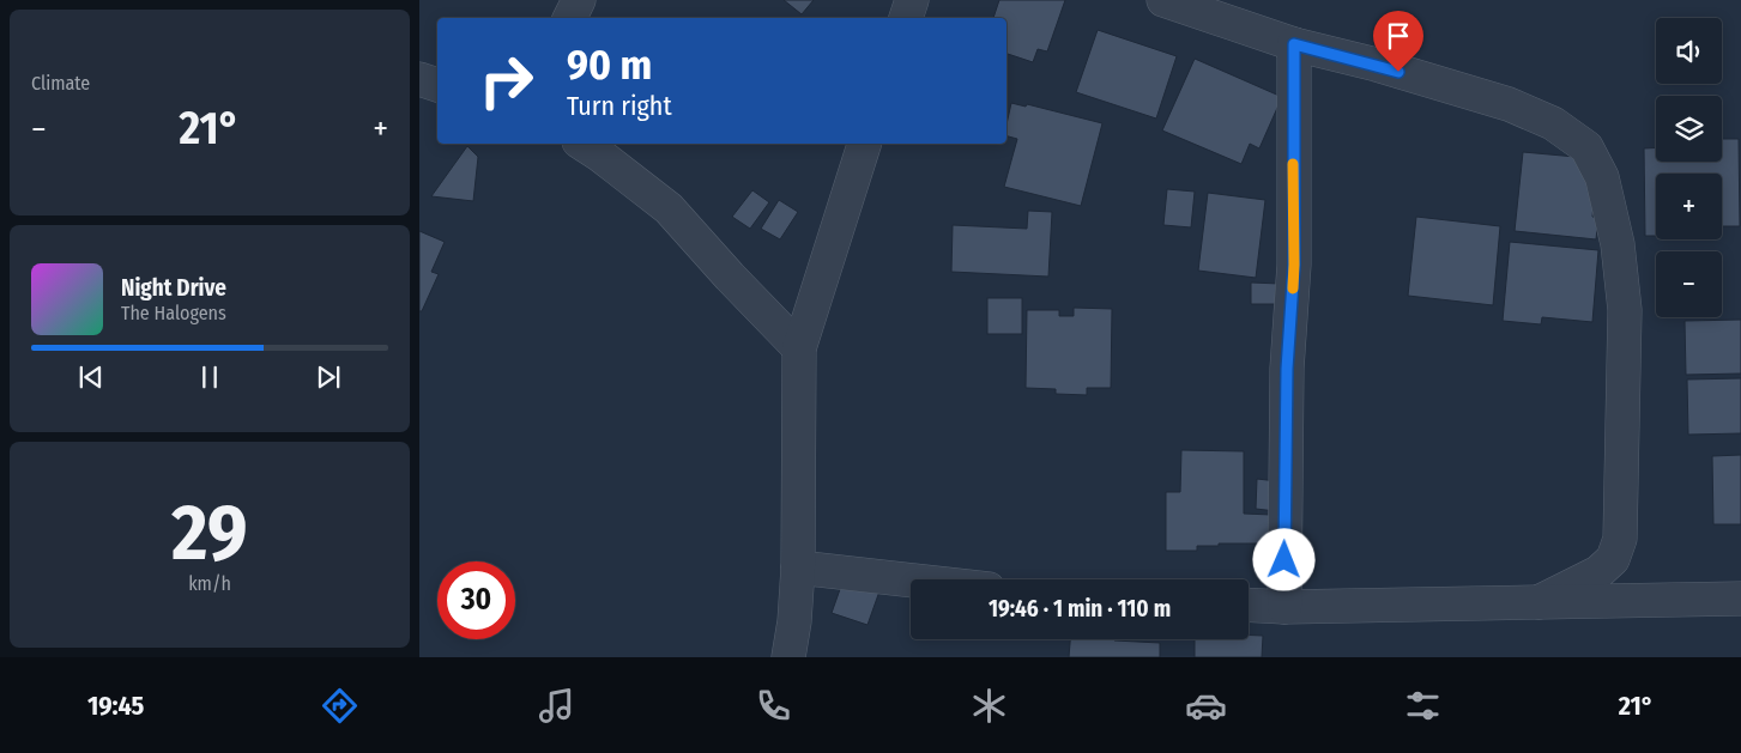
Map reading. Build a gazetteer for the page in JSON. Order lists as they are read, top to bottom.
{
  "page": {
    "tile": [
      "Climate",
      ["29", "km/h"]
    ],
    "map_buttons": ["+", "−"],
    "turn": ["90 m", "Turn right"],
    "heat": ["−", "21°", "+"],
    "song": ["Night Drive", "The Halogens"],
    "limit": "30",
    "trip": "19:46 · 1 min · 110 m",
    "tabs": ["19:45", "21°"]
  }
}
